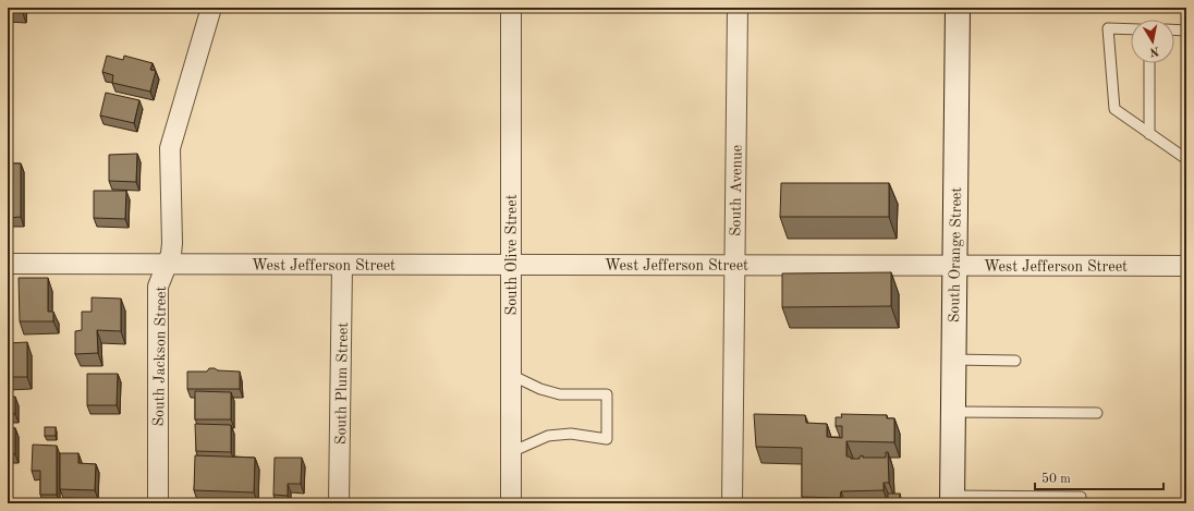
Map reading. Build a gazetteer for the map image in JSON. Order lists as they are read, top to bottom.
{
  "streets": {
    "main road": ["South Orange Street"],
    "street": [
      "South Avenue",
      "South Olive Street",
      "West Jefferson Street",
      "South Jackson Street",
      "South Plum Street"
    ]
  },
  "crossings": [
    ["South Avenue", "West Jefferson Street"],
    ["South Olive Street", "West Jefferson Street"],
    ["South Orange Street", "West Jefferson Street"],
    ["West Jefferson Street", "South Jackson Street"],
    ["West Jefferson Street", "South Plum Street"]
  ],
  "scale_bar": "50 m",
  "north": "bottom"
}
